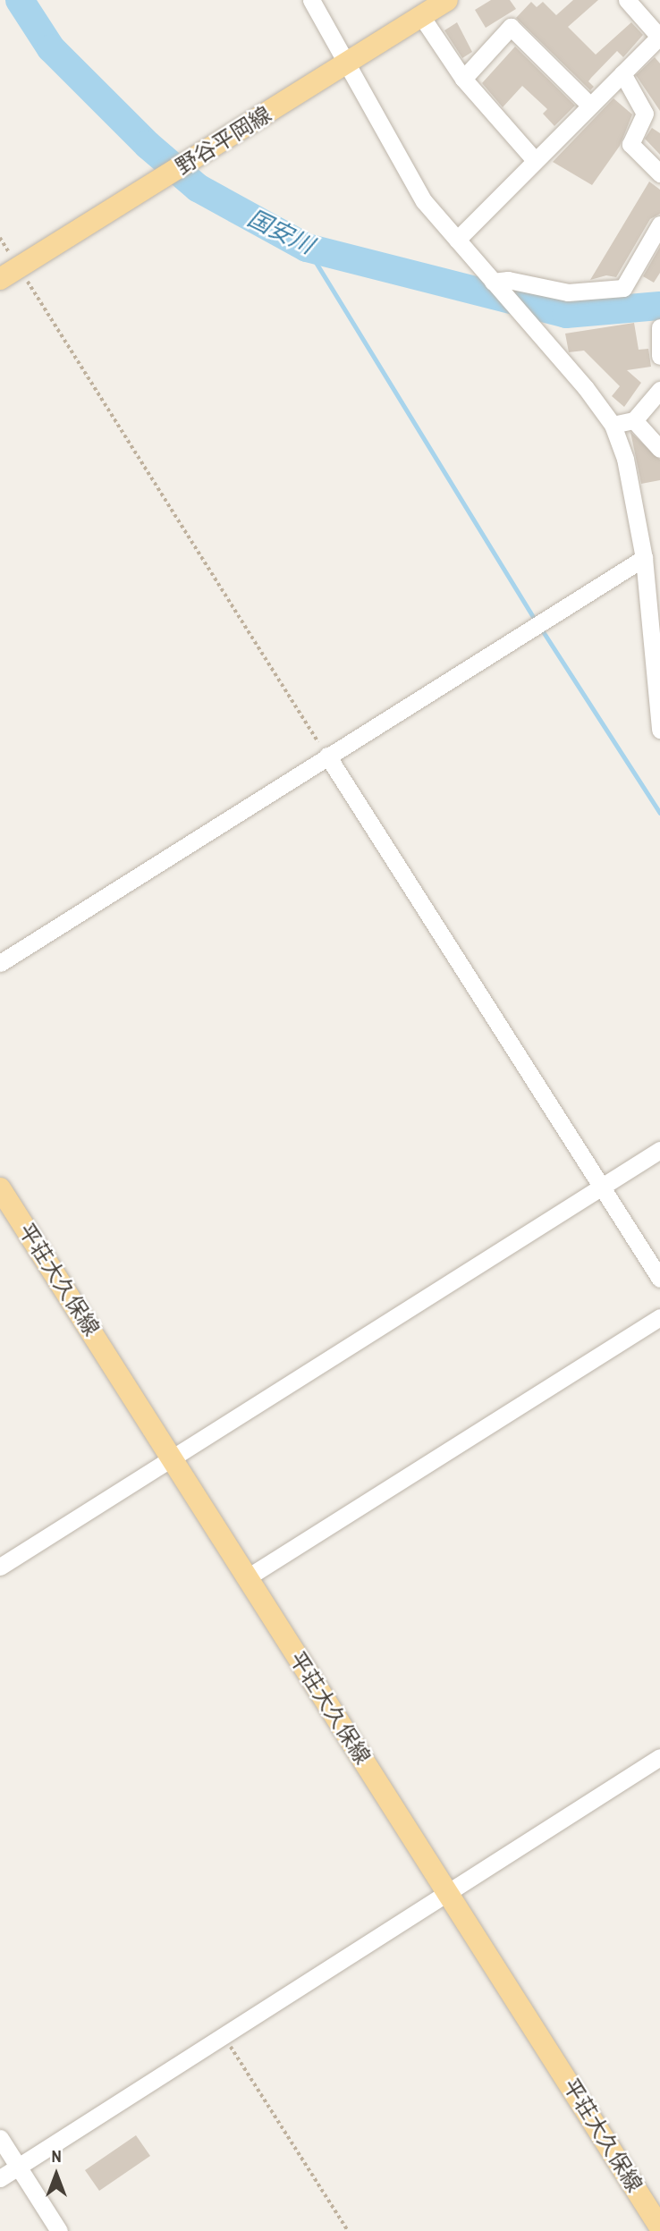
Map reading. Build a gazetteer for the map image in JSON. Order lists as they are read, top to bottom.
{
  "streets": {
    "main road": ["野谷平岡線", "平荘大久保線"]
  },
  "water": ["国安川"],
  "north": "top"
}
